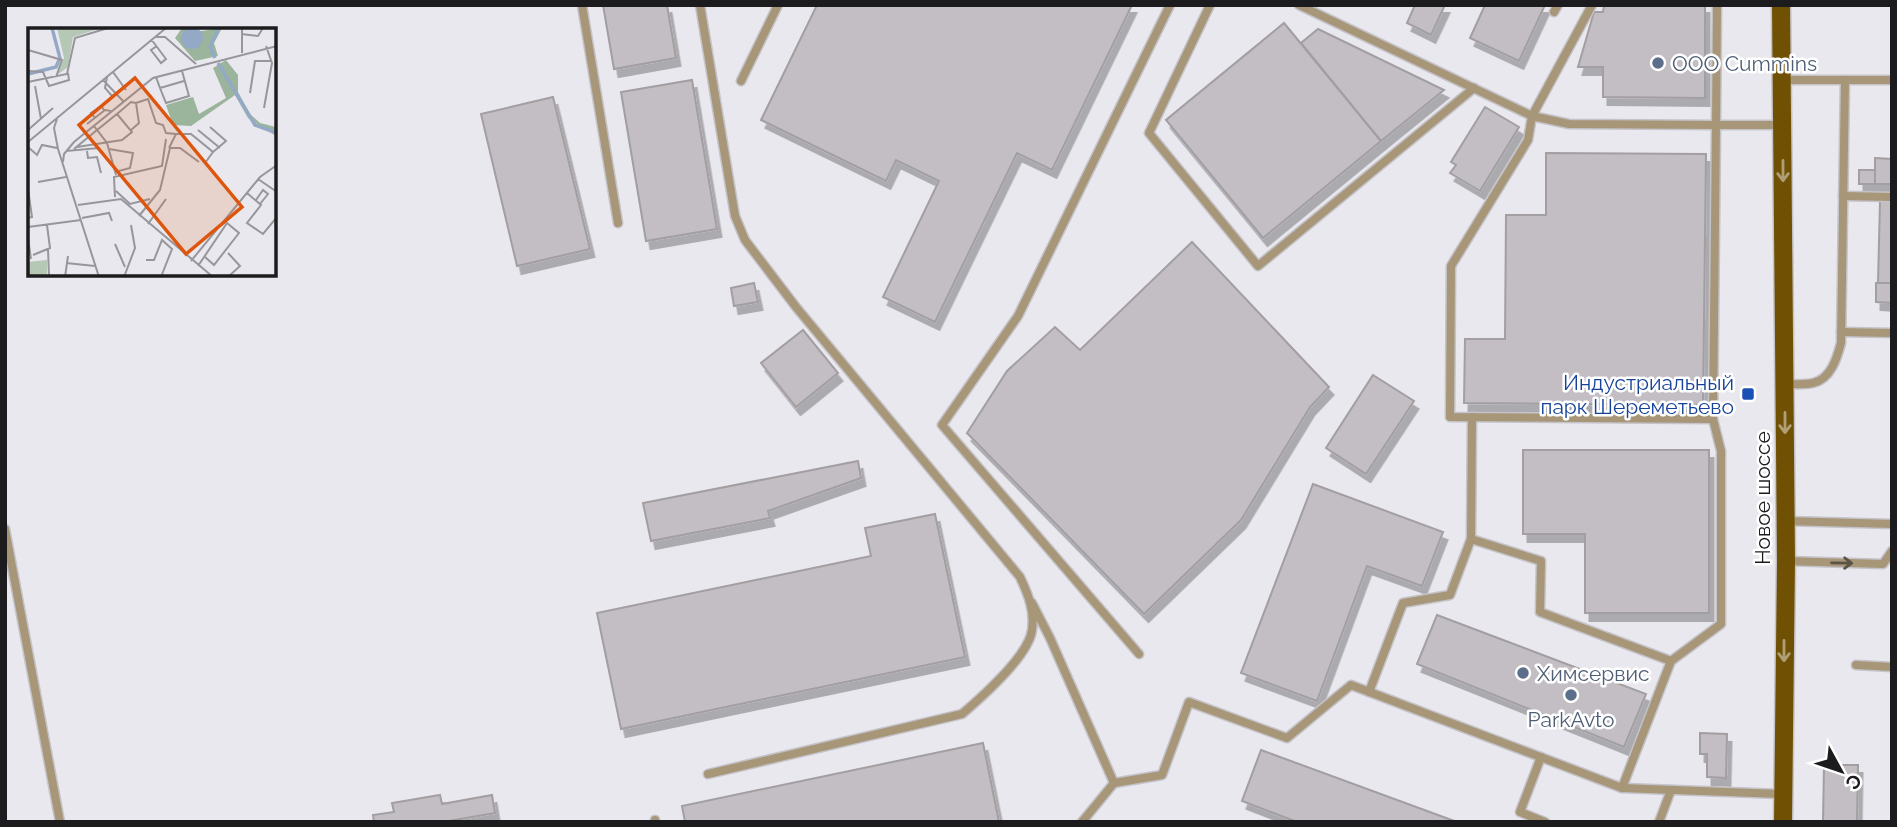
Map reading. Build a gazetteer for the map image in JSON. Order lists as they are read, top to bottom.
{
  "streets": {
    "main road": ["Новое шоссе"]
  },
  "one_way": ["Новое шоссе"],
  "places": {
    "other": ["OOO Cummins", "Химсервис", "ParkAvto"],
    "transit": ["Индустриальный парк Шереметьево"]
  },
  "north": "bottom right"
}
